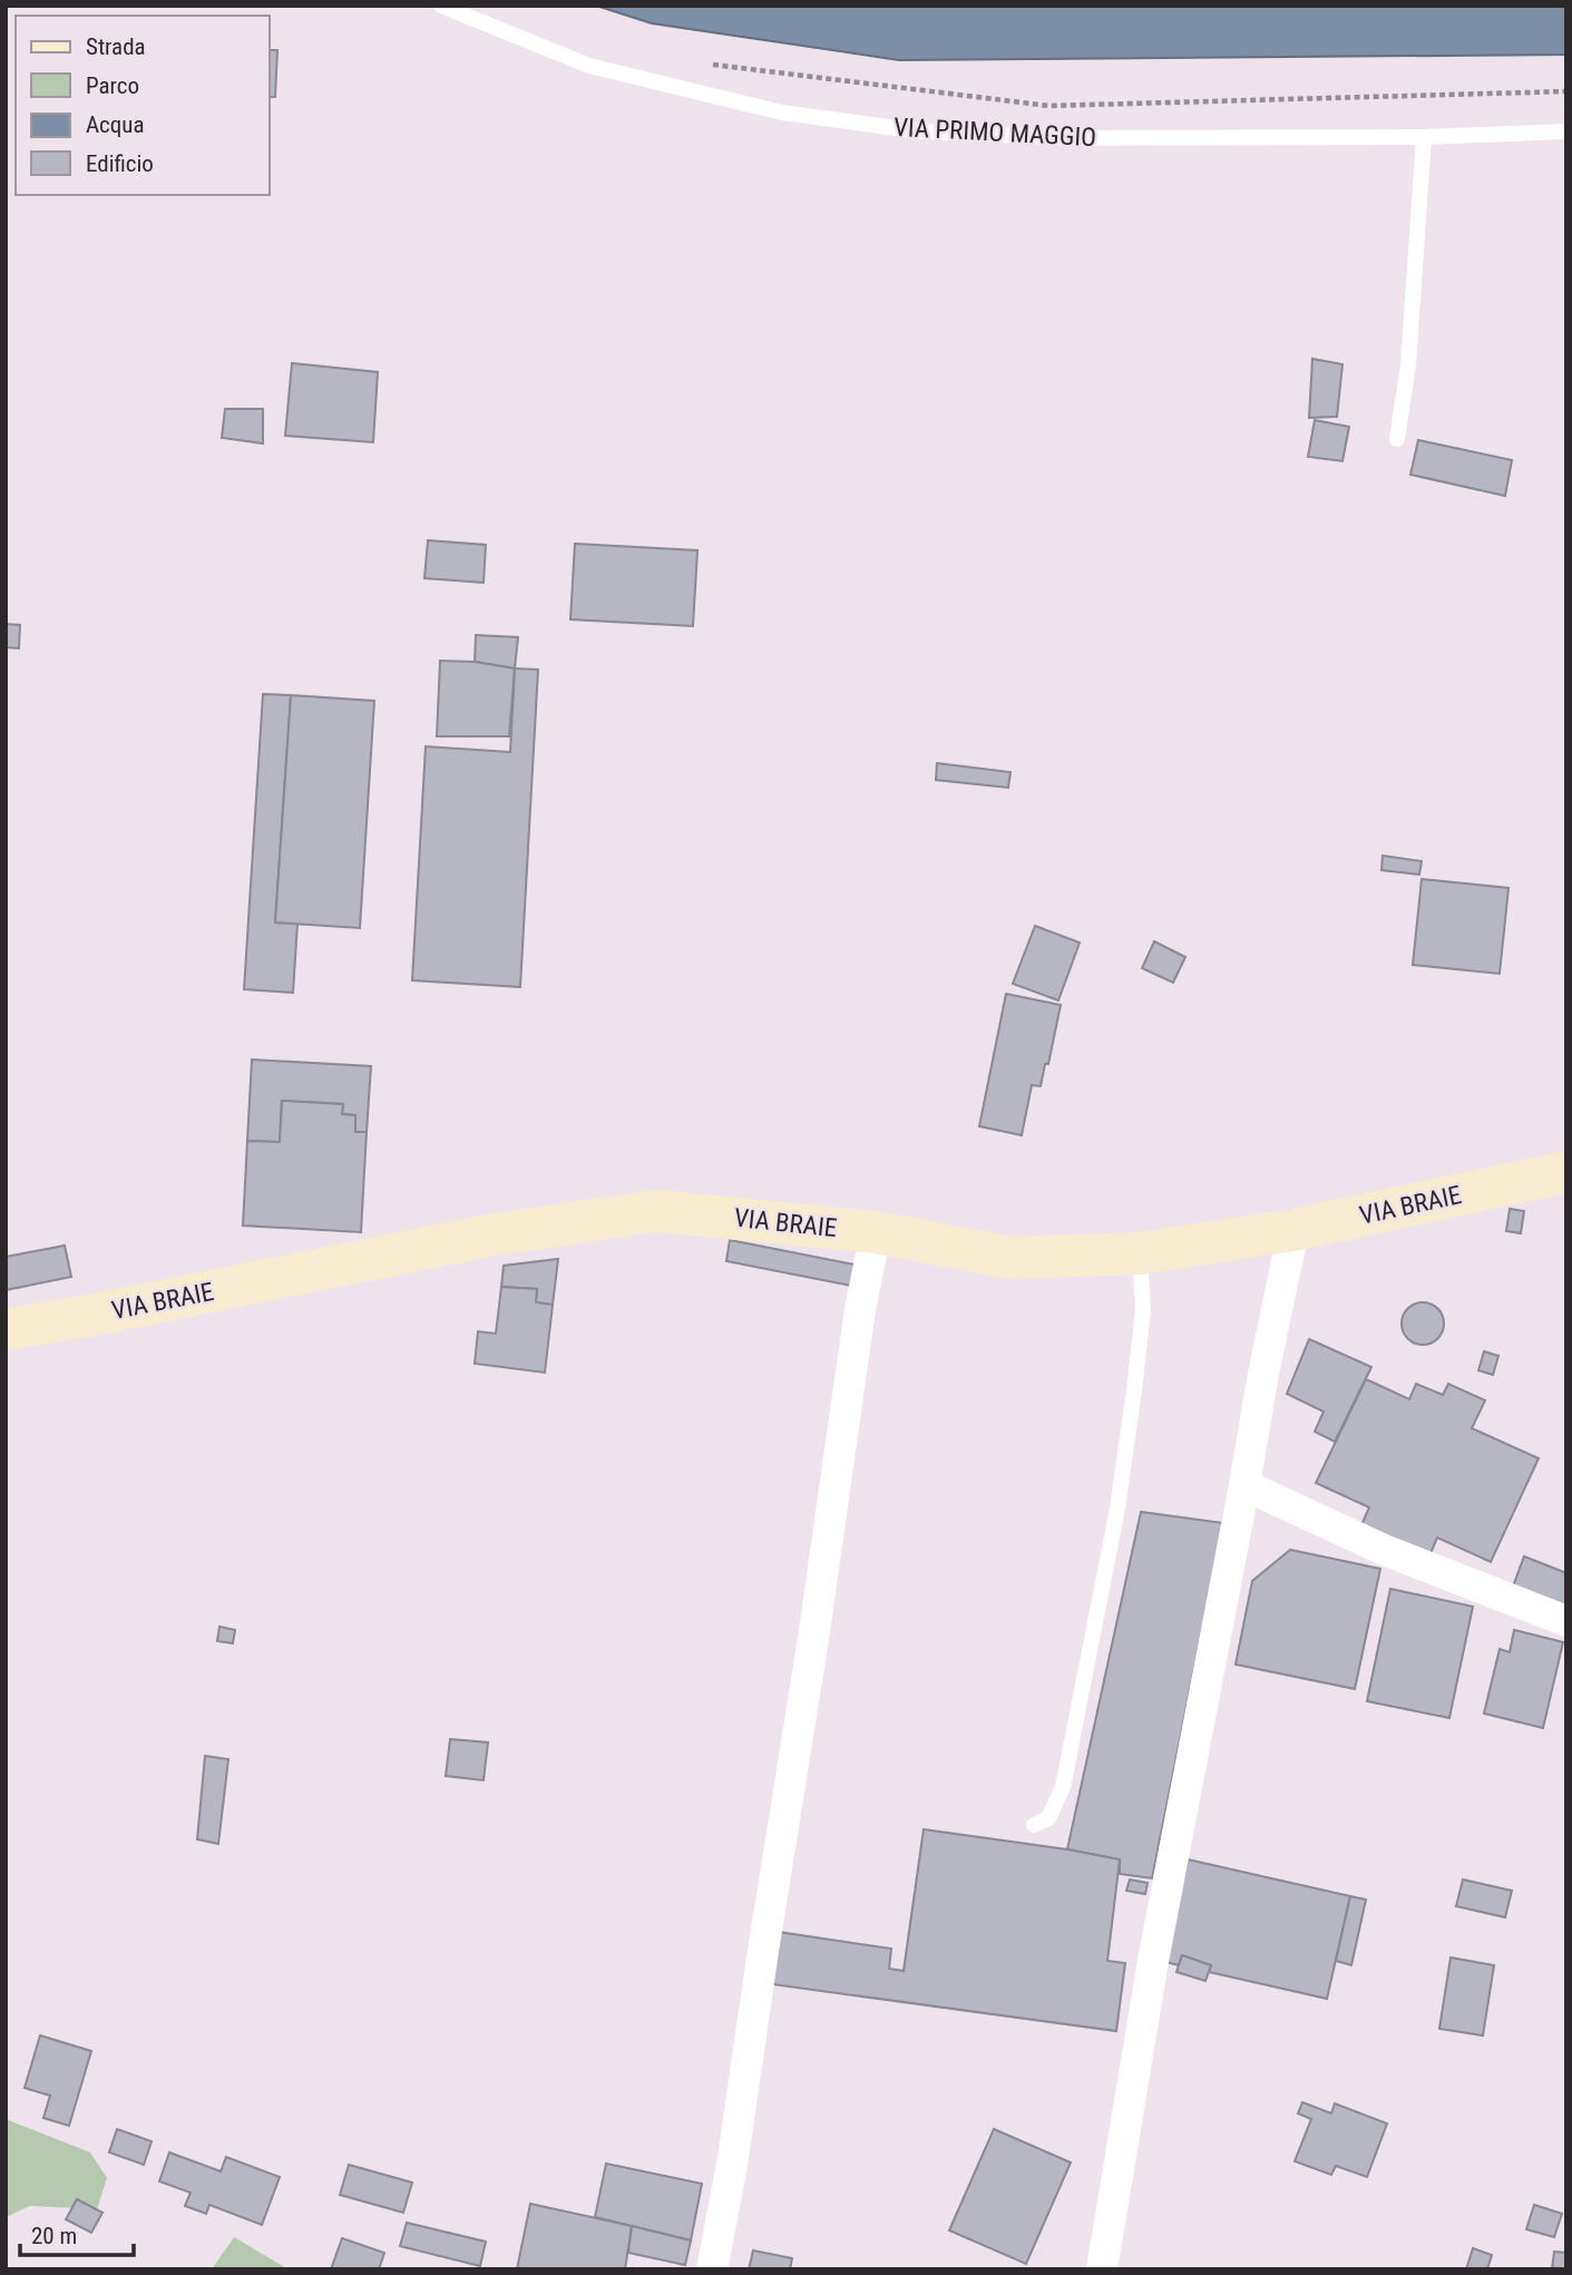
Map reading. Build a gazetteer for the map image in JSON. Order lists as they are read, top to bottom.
{
  "streets": {
    "street": ["VIA BRAIE"],
    "lane": ["VIA PRIMO MAGGIO"]
  },
  "legend": [
    "Strada",
    "Parco",
    "Acqua",
    "Edificio"
  ],
  "scale_bar": "20 m"
}
